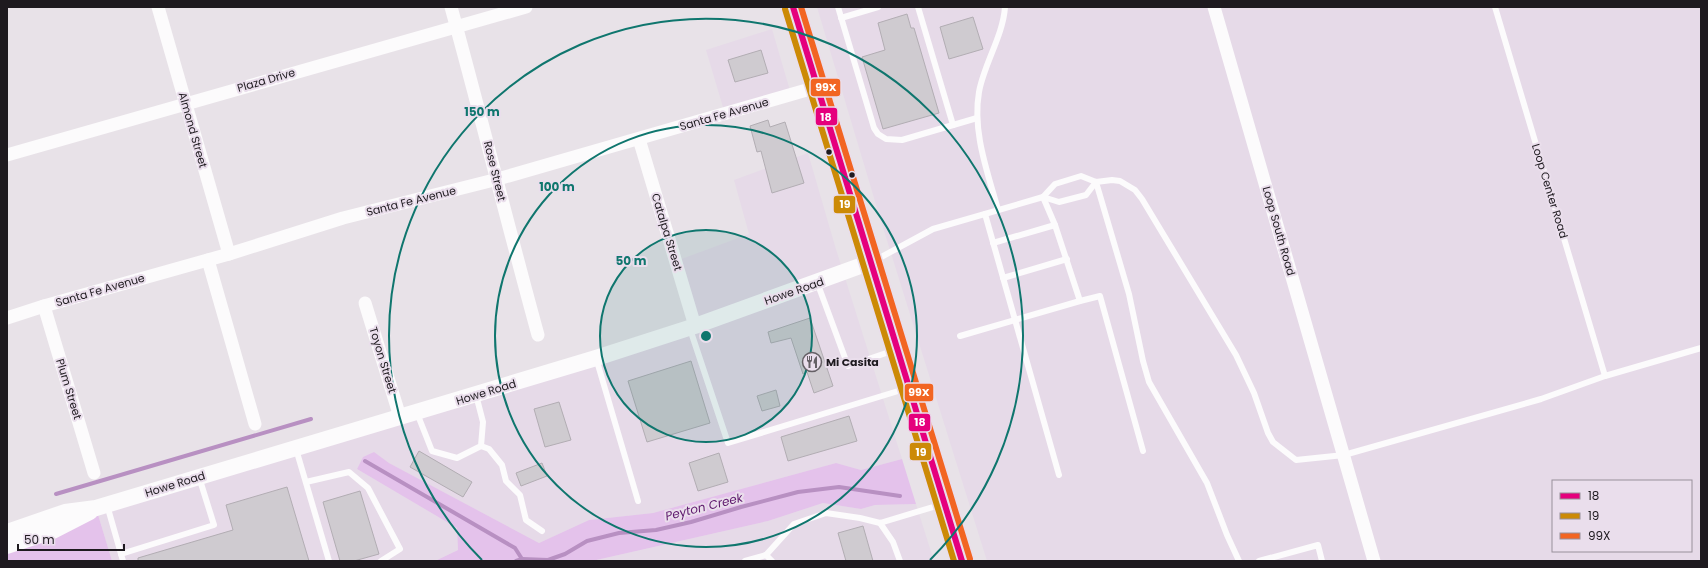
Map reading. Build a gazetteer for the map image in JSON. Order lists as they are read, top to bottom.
{
  "streets": {
    "street": [
      "Plaza Drive",
      "Santa Fe Avenue",
      "Almond Street",
      "Rose Street",
      "Loop South Road",
      "Catalpa Street",
      "Howe Road",
      "Toyon Street",
      "Plum Street"
    ],
    "lane": ["Loop Center Road"]
  },
  "crossings": [
    ["Plaza Drive", "Almond Street"],
    ["Plaza Drive", "Rose Street"],
    ["Santa Fe Avenue", "Almond Street"],
    ["Santa Fe Avenue", "Rose Street"],
    ["Santa Fe Avenue", "Catalpa Street"],
    ["Santa Fe Avenue", "Plum Street"],
    ["Catalpa Street", "Howe Road"],
    ["Howe Road", "Toyon Street"]
  ],
  "water": ["Peyton Creek"],
  "places": {
    "restaurant": ["Mi Casita"]
  },
  "lines": ["transit line 18", "transit line 99X", "transit line 19"],
  "legend": ["18", "19", "99X"],
  "scale_bar": "50 m",
  "rings": ["150 m", "100 m", "50 m"]
}
